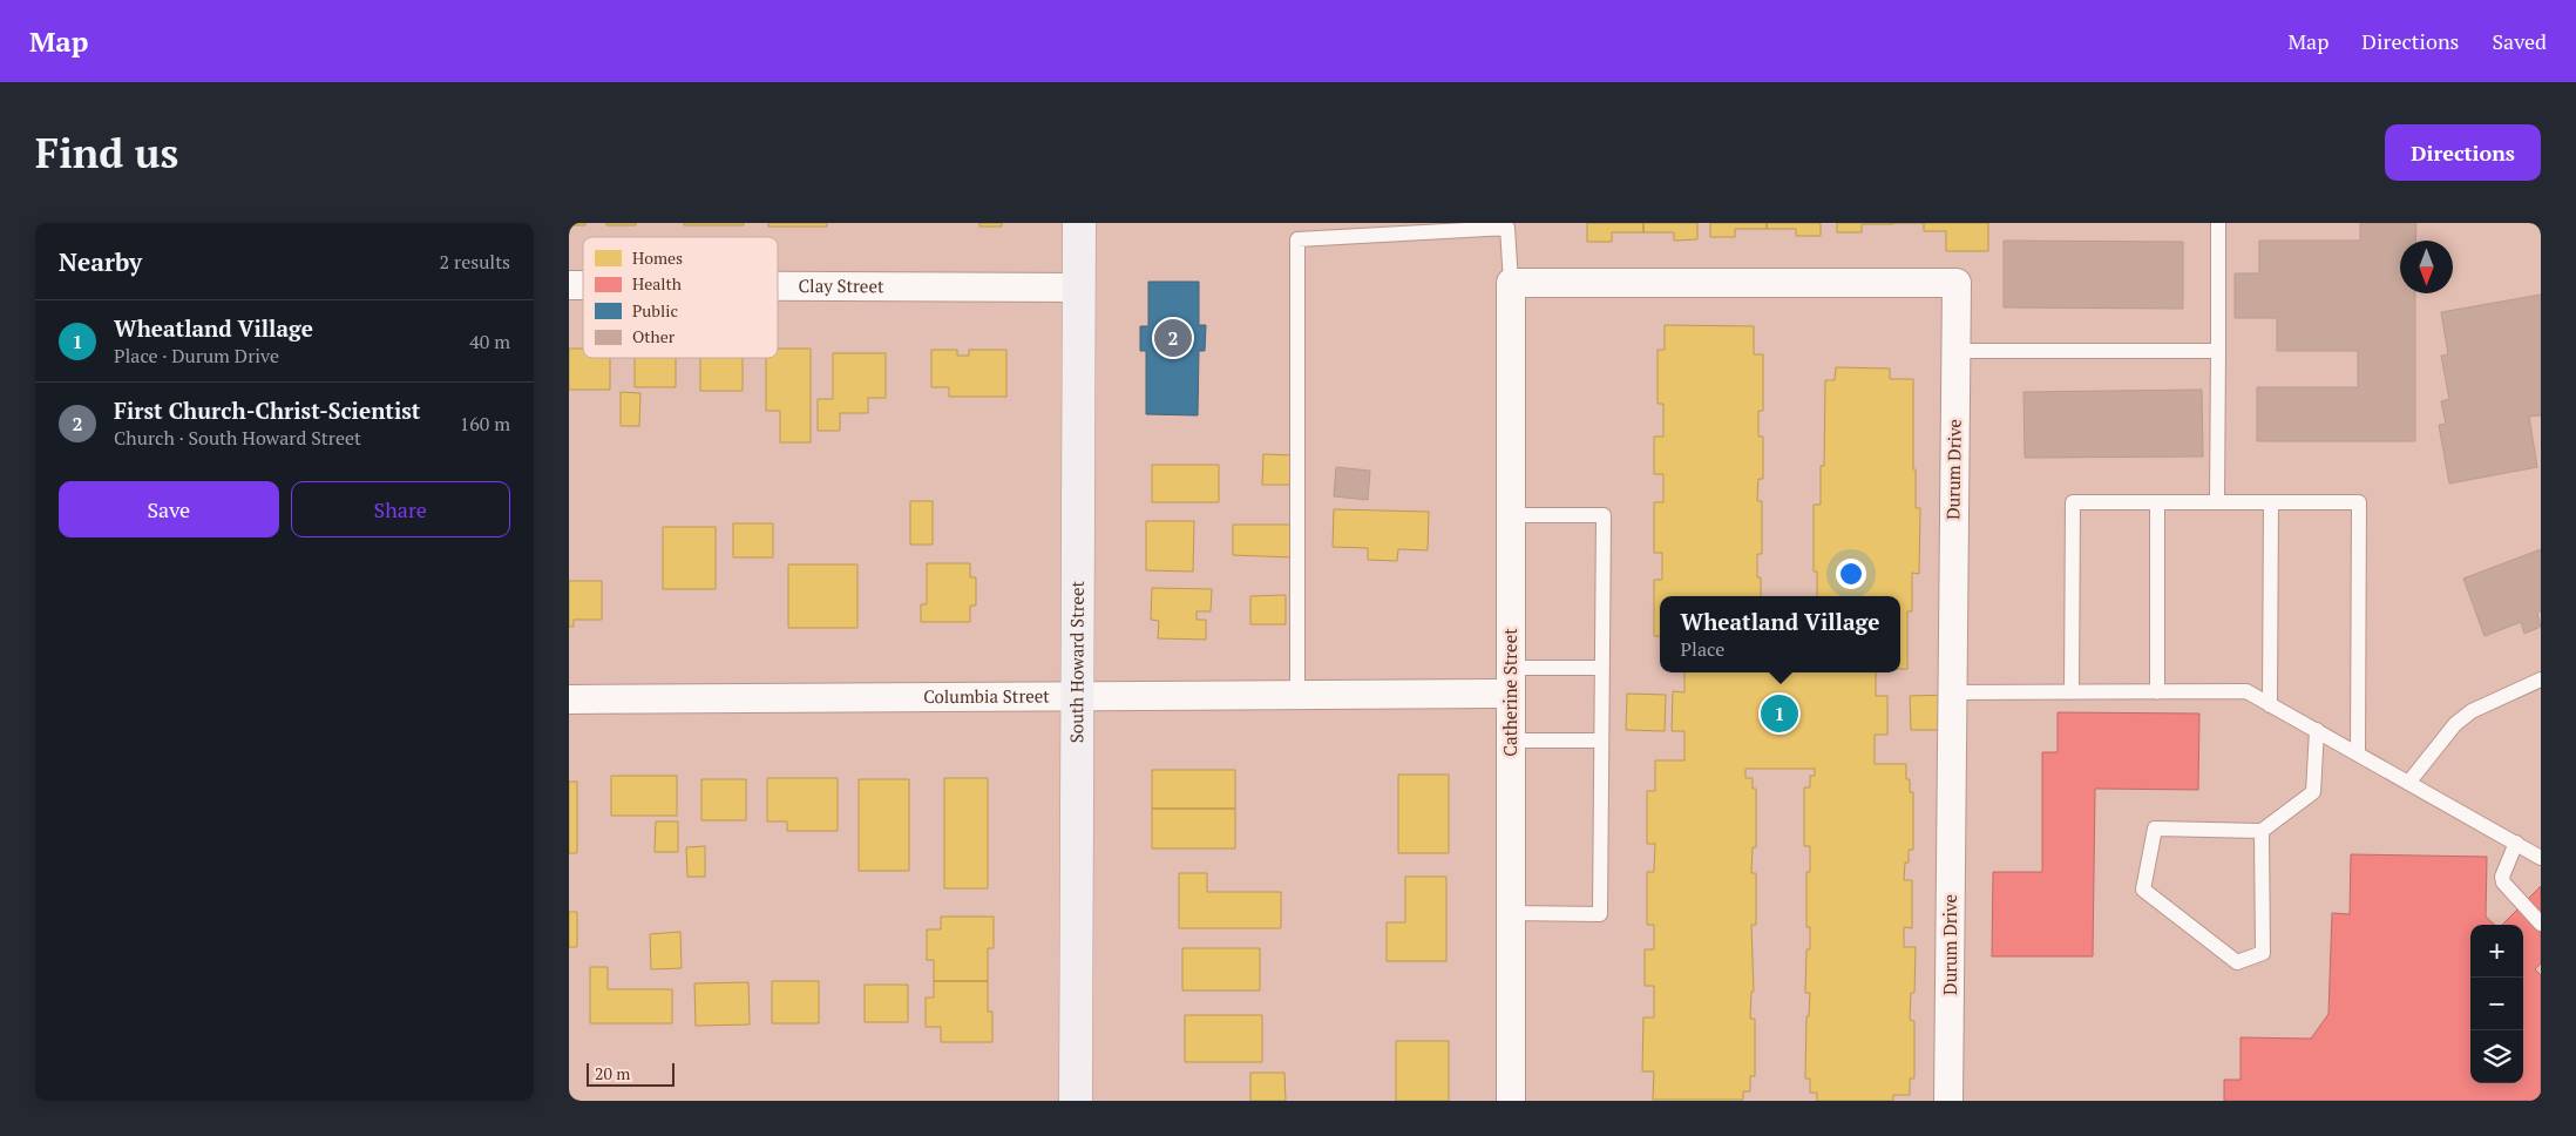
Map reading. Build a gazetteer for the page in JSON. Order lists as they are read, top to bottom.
{
  "streets": {
    "main road": ["South Howard Street"],
    "street": [
      "Clay Street",
      "Durum Drive",
      "Catherine Street",
      "Columbia Street"
    ]
  },
  "crossings": [
    ["Clay Street", "South Howard Street"],
    ["Durum Drive", "Catherine Street"],
    ["South Howard Street", "Columbia Street"],
    ["Catherine Street", "Columbia Street"]
  ],
  "legend": [
    "Homes",
    "Health",
    "Public",
    "Other"
  ],
  "scale_bar": "20 m",
  "north": "bottom",
  "page": {
    "header": "Map",
    "nav": ["Map", "Directions", "Saved"],
    "buttons": [
      "Directions",
      ["Save", "Share"]
    ],
    "title": "Find us",
    "heading": ["Nearby", "2 results"],
    "list": [
      {
        "mark": "1",
        "name": "Wheatland Village",
        "note": "Place · Durum Drive",
        "value": "40 m"
      },
      {
        "mark": "2",
        "name": "First Church-Christ-Scientist",
        "note": "Church · South Howard Street",
        "value": "160 m"
      }
    ],
    "pins": ["2", "1"],
    "popup": ["Wheatland Village", "Place"],
    "map_buttons": ["+", "−"],
    "scale": "20 m"
  }
}
